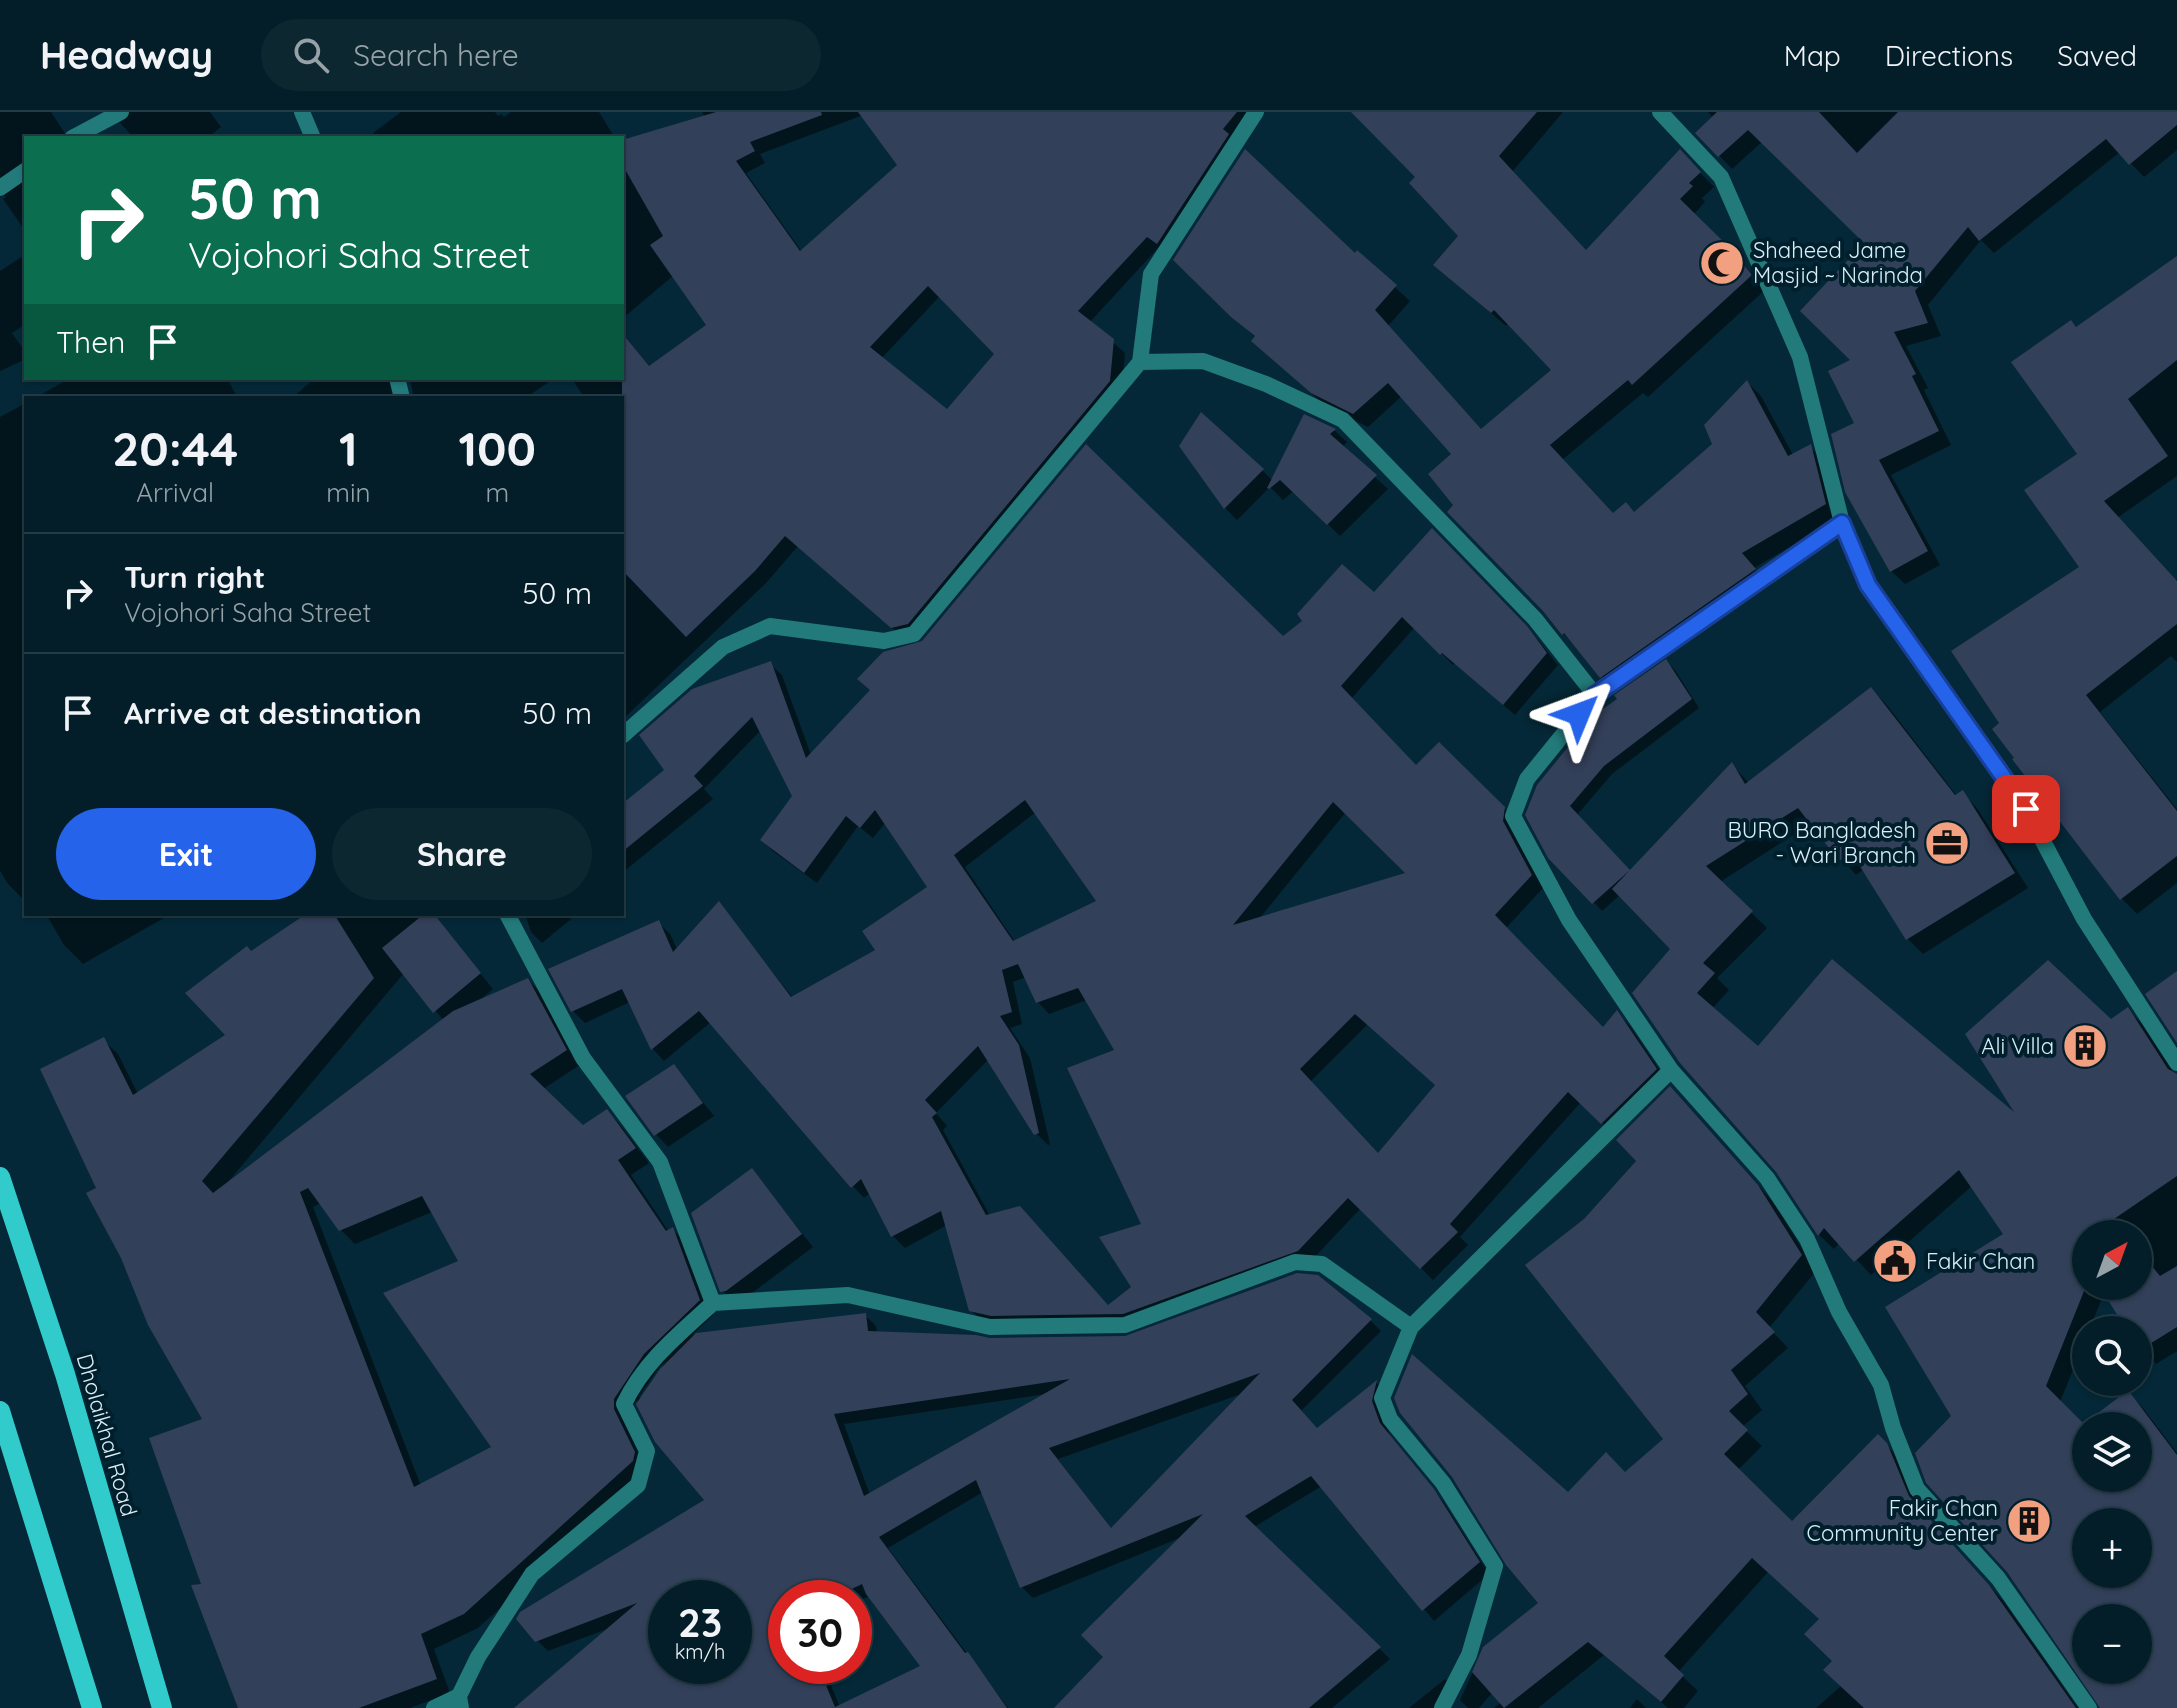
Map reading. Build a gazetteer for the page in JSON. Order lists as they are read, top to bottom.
{
  "streets": {
    "main road": ["Dholaikhal Road"]
  },
  "places": {
    "mosque": ["Shaheed Jame Masjid ~ Narinda"],
    "office": ["BURO Bangladesh - Wari Branch"],
    "building": ["Ali Villa", "Fakir Chan Community Center"],
    "public building": ["Fakir Chan"]
  },
  "north": "top right",
  "page": {
    "header": "Headway",
    "search": "Search here",
    "nav": ["Map", "Directions", "Saved"],
    "turn": ["50 m", "Vojohori Saha Street"],
    "then": "Then",
    "eta": [
      "20:44",
      "Arrival",
      "1",
      "min",
      "100",
      "m"
    ],
    "list": [
      {
        "name": "Turn right",
        "note": "Vojohori Saha Street",
        "value": "50 m"
      },
      {
        "name": "Arrive at destination",
        "value": "50 m"
      }
    ],
    "buttons": ["Exit", "Share"],
    "map_buttons": ["+", "−"],
    "speed": "23 km/h",
    "limit": "30"
  }
}
